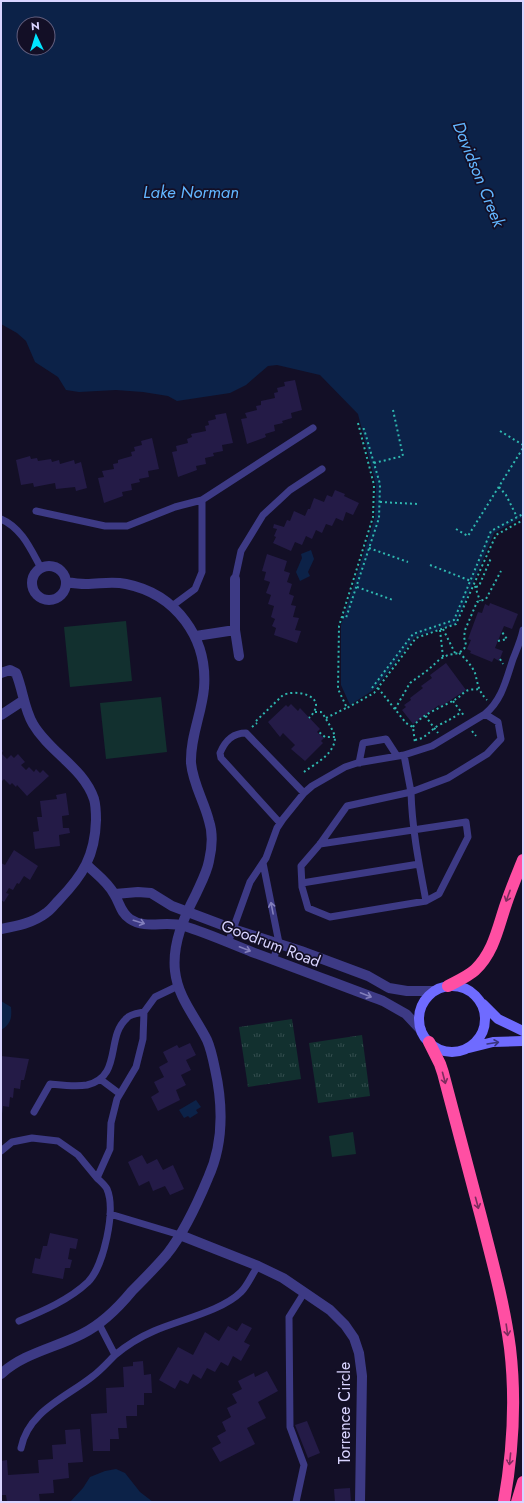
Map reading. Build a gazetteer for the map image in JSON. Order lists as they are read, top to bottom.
{
  "streets": {
    "street": ["Goodrum Road", "Torrence Circle"]
  },
  "water": ["Davidson Creek", "Lake Norman"],
  "north": "top"
}
